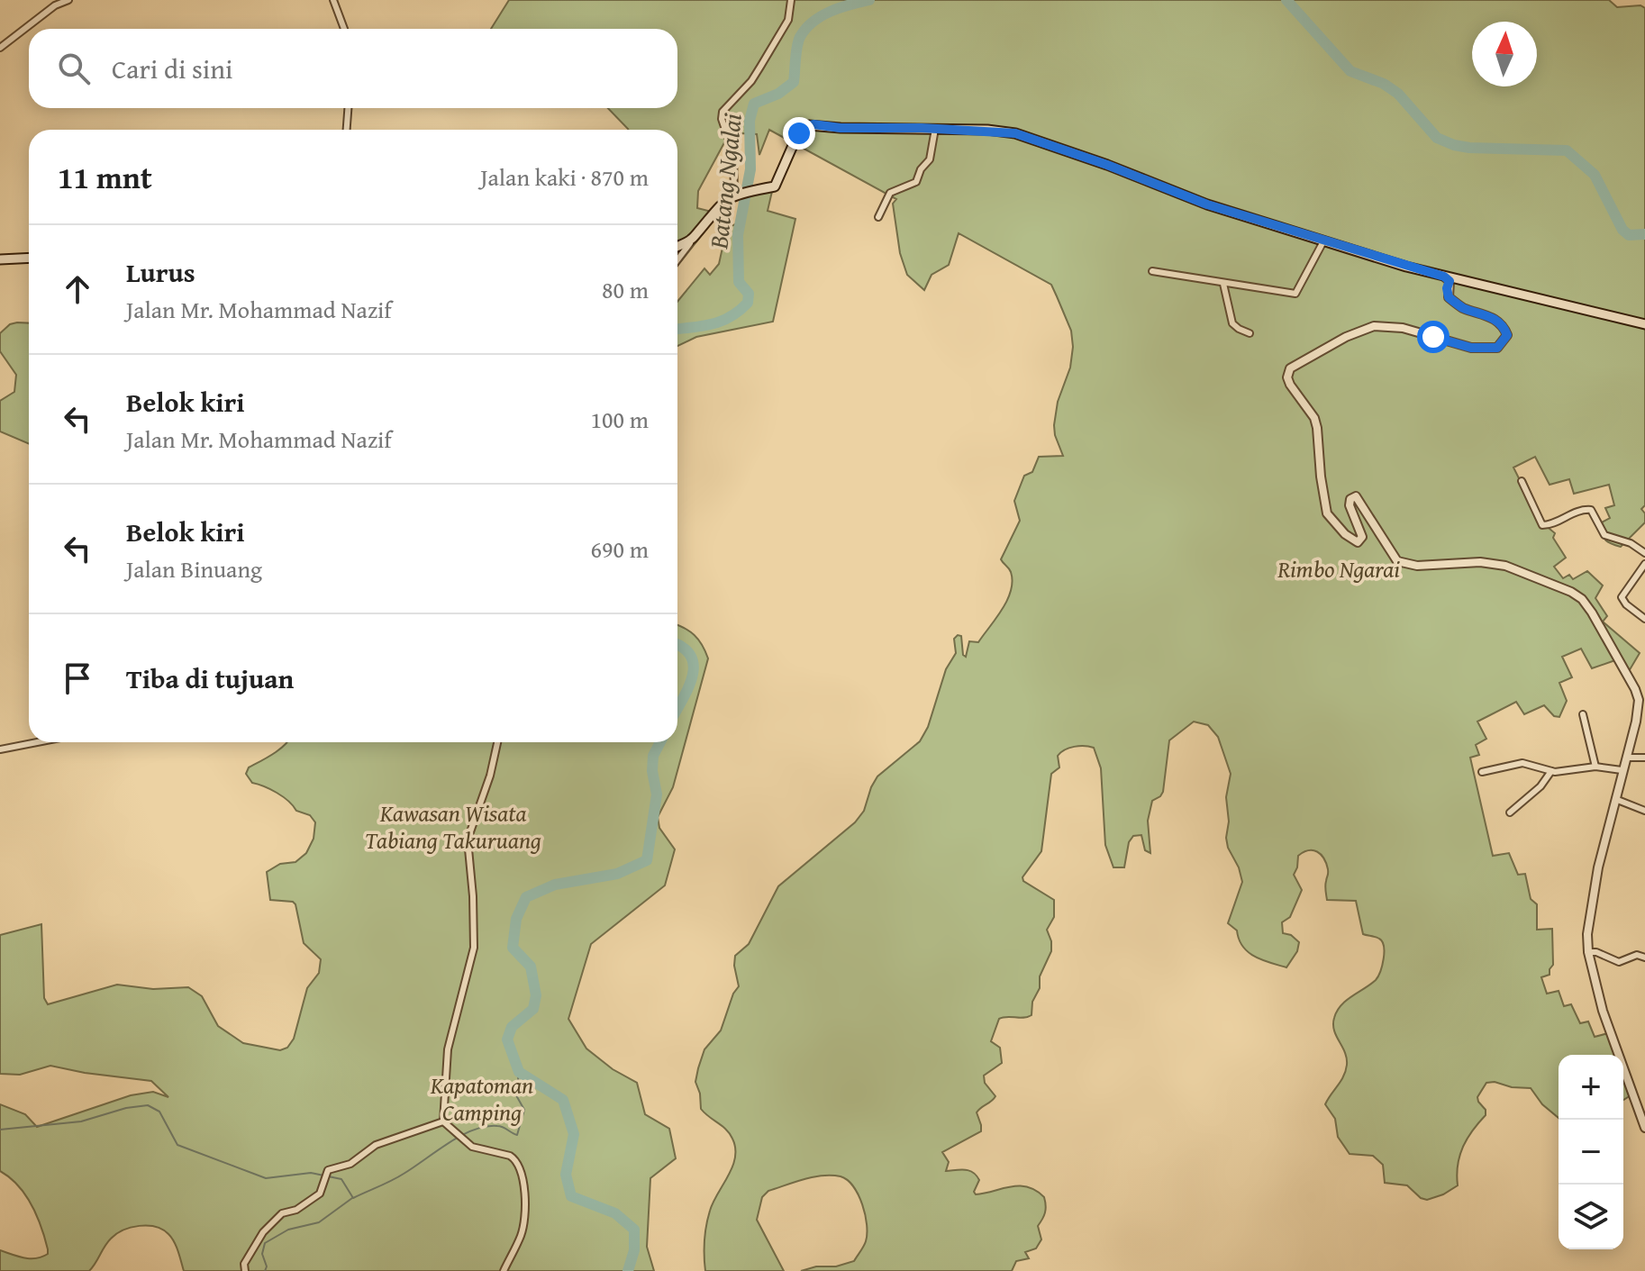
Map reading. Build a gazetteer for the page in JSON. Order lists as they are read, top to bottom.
{
  "water": ["Batang Ngalai"],
  "parks": ["Rimbo Ngarai", "Kawasan Wisata Tabiang Takuruang", "Kapatoman Camping"],
  "north": "top",
  "page": {
    "search": "Cari di sini",
    "heading": ["11 mnt", "Jalan kaki · 870 m"],
    "list": [
      ["Lurus", "Jalan Mr. Mohammad Nazif", "80 m"],
      ["Belok kiri", "Jalan Mr. Mohammad Nazif", "100 m"],
      ["Belok kiri", "Jalan Binuang", "690 m"],
      "Tiba di tujuan"
    ],
    "map_buttons": ["+", "−"]
  }
}
